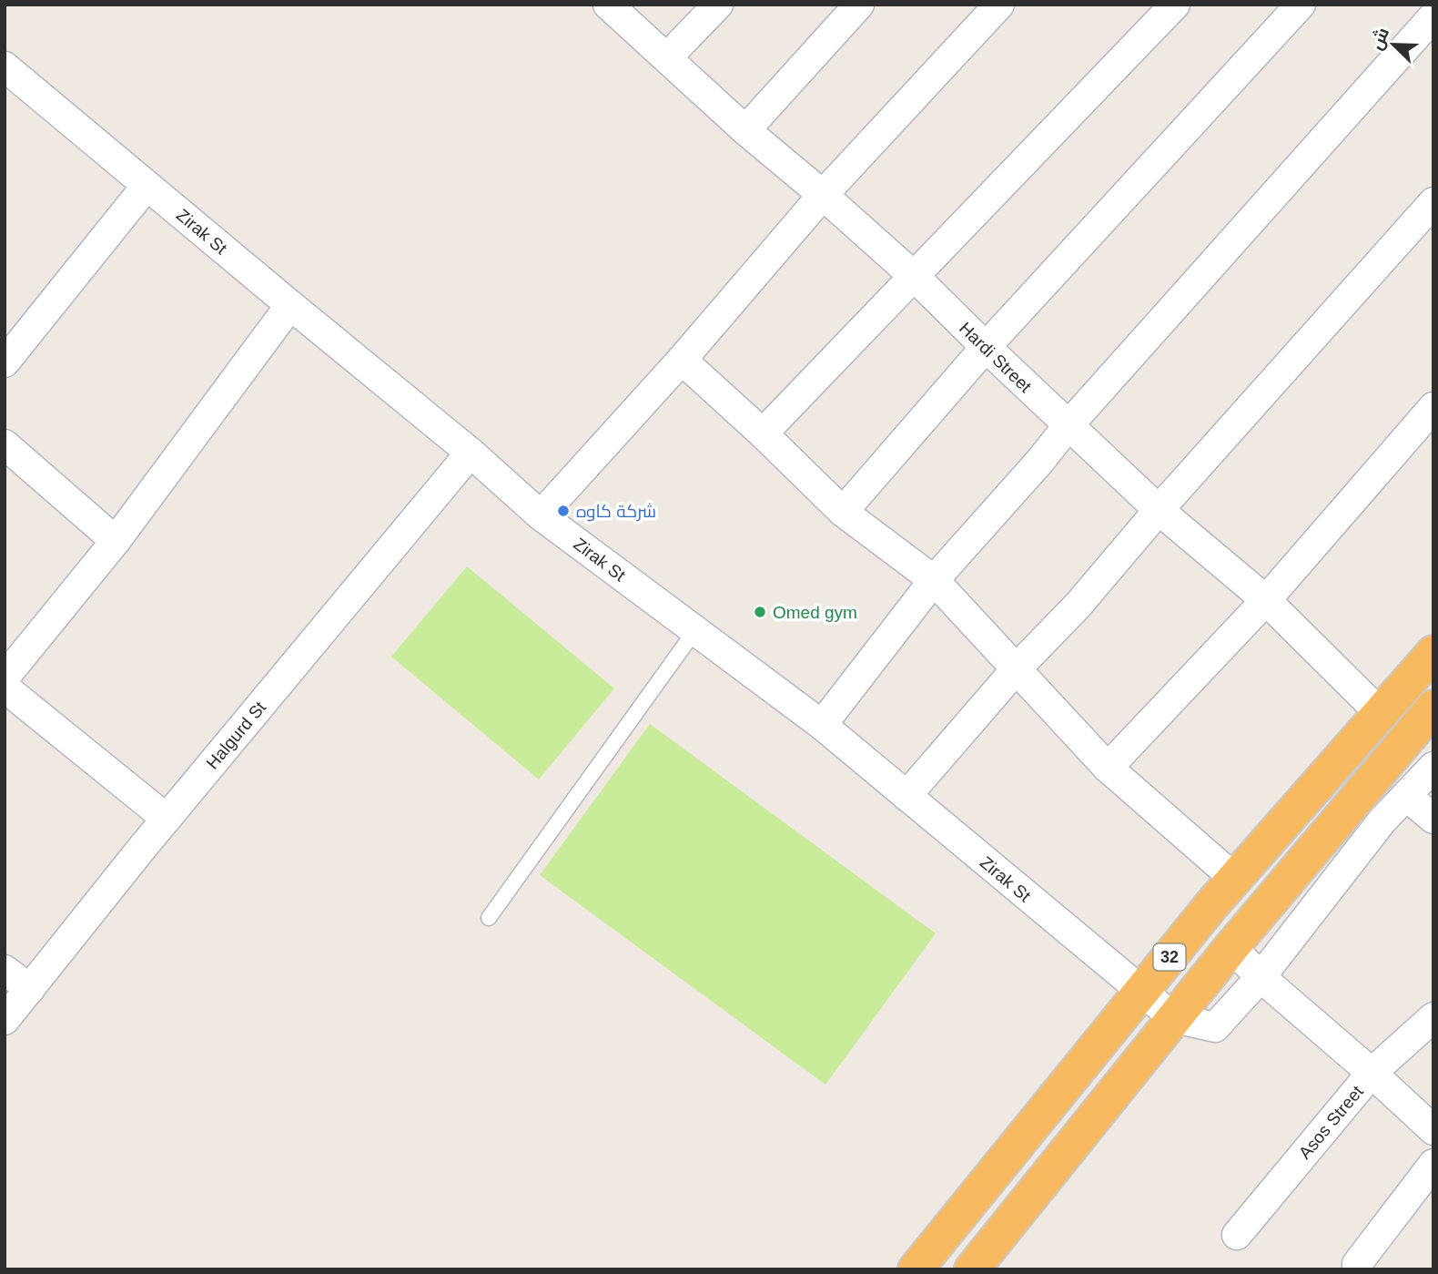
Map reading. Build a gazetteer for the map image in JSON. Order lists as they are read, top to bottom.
{
  "streets": {
    "highway": ["32"],
    "street": [
      "Zirak St",
      "Hardi Street",
      "Halgurd St",
      "Asos Street"
    ]
  },
  "crossings": [
    ["Zirak St", "Halgurd St"],
    ["Zirak St", "32"],
    ["Hardi Street", "32"]
  ],
  "places": ["شركة كاوه", "Omed gym"],
  "north": "top left"
}
